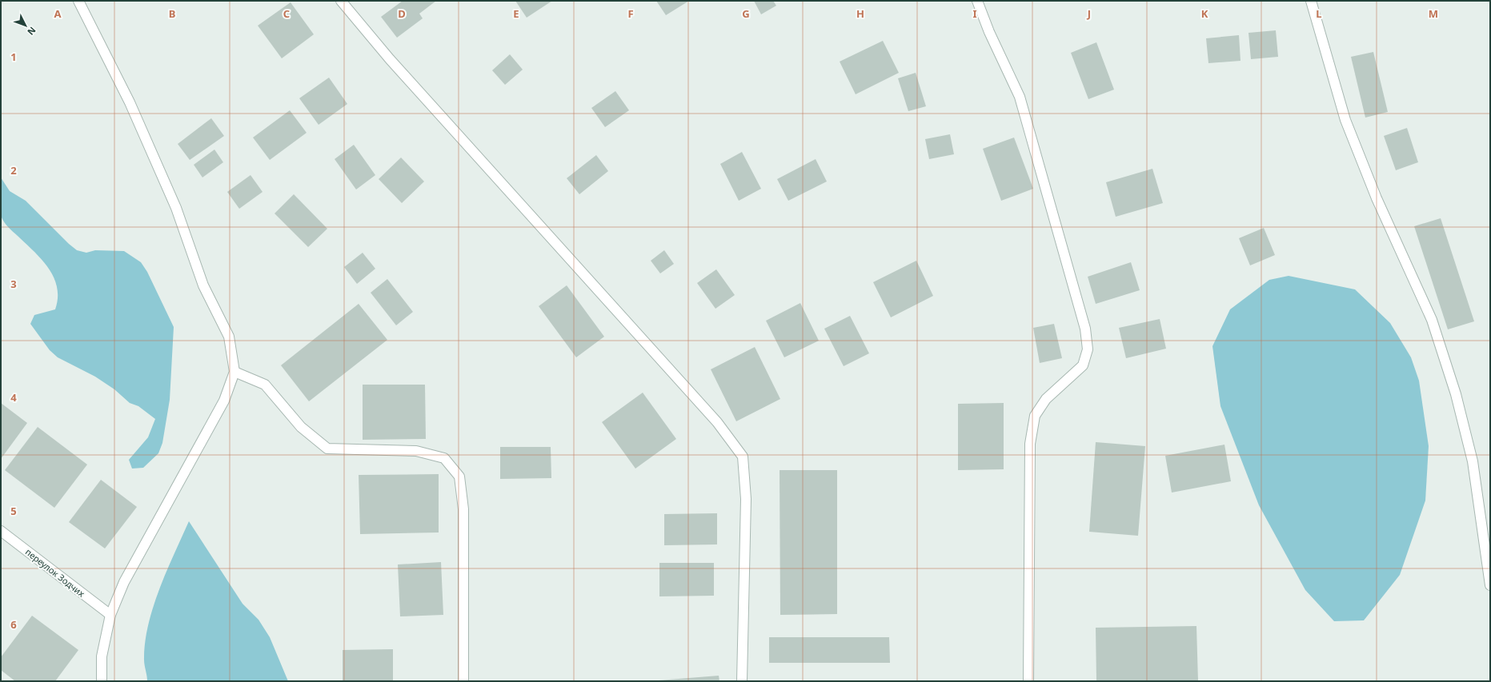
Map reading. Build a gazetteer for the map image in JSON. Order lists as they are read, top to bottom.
{
  "streets": {
    "street": ["переулок Зодчих"]
  },
  "north": "bottom right",
  "grid": {
    "columns": [
      "A",
      "B",
      "C",
      "D",
      "E",
      "F",
      "G",
      "H",
      "I",
      "J",
      "K",
      "L",
      "M"
    ],
    "rows": [
      "1",
      "2",
      "3",
      "4",
      "5",
      "6"
    ]
  }
}
